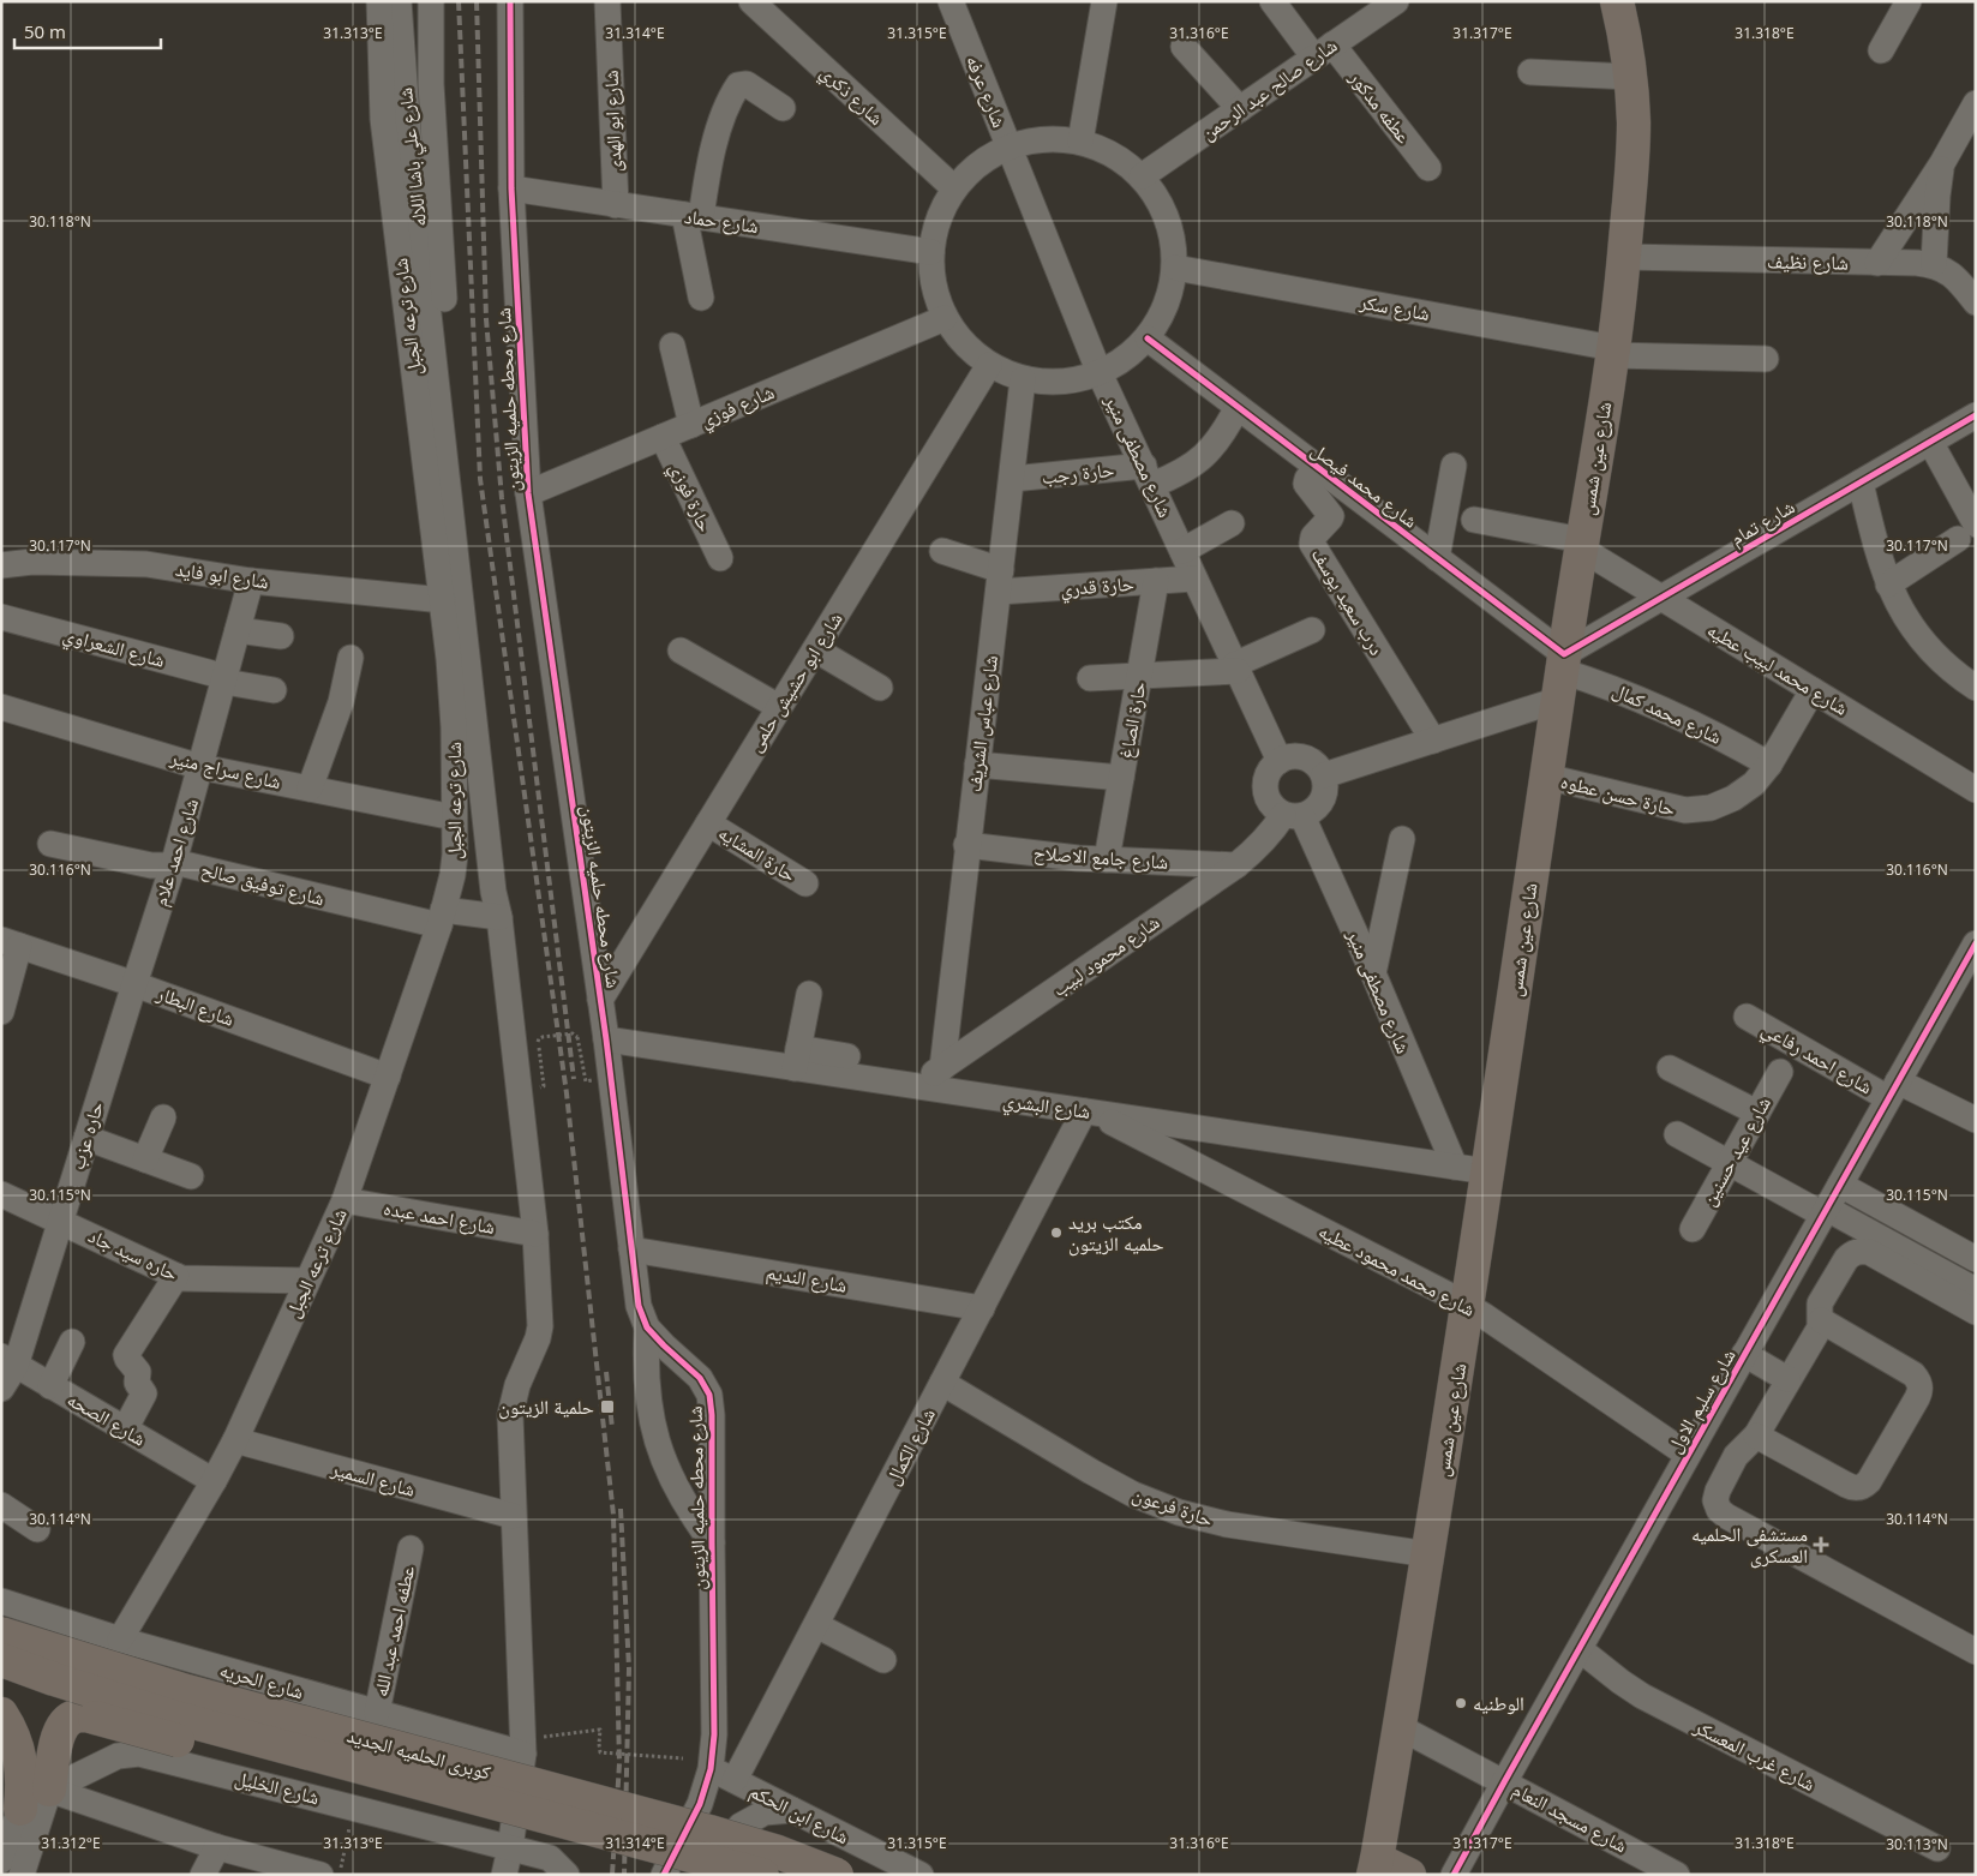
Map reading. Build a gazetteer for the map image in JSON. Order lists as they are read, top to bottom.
{
  "streets": {
    "main road": ["شارع عين شمس", "كوبرى الحلميه الجديد"],
    "street": [
      "شارع صالح عبد الرحمن",
      "شارع عرفه",
      "شارع ذكري",
      "عطفه مدكور",
      "شارع ابو الهدى",
      "شارع علي باشا اللاله",
      "شارع حماد",
      "شارع نظيف",
      "شارع سكر",
      "شارع ترعه الجبل",
      "شارع محطه حلميه الزيتون",
      "شارع فوزي",
      "شارع مصطفى منير",
      "حارة رجب",
      "شارع محمد فيصل",
      "حارة فوزي",
      "شارع تمام",
      "شارع ابو فايد",
      "حارة قدري",
      "درب سعيد يوسف",
      "شارع الشعراوي",
      "شارع محمد لبيب عطيه",
      "شارع ابو حشيش حلمى",
      "شارع محمد كمال",
      "حارة الصاغ",
      "شارع عباس الشريف",
      "شارع سراج منير",
      "حارة حسن عطوه",
      "شارع احمد علام",
      "حارة المشايه",
      "شارع جامع الاصلاح",
      "شارع توفيق صالح",
      "شارع محمود لبيب",
      "شارع البطار",
      "شارع احمد رفاعي",
      "شارع البشري",
      "حاره عزب",
      "شارع عيد حسنين",
      "شارع احمد عبده",
      "حاره سيد جاد",
      "شارع محمد محمود عطيه",
      "شارع النديم",
      "شارع سليم الاول",
      "شارع الصحه",
      "شارع الكمال",
      "شارع السمير",
      "حارة فرعون",
      "عطفه احمد عبد الله",
      "شارع الحريه",
      "شارع غرب المعسكر",
      "شارع الخليل",
      "شارع ابن الحكم",
      "شارع مسجد النعام"
    ]
  },
  "crossings": [
    ["شارع صالح عبد الرحمن", "عطفه مدكور"],
    ["شارع عرفه", "شارع مصطفى منير"],
    ["شارع ابو الهدى", "شارع حماد"],
    ["شارع علي باشا اللاله", "شارع ترعه الجبل"],
    ["شارع حماد", "شارع محطه حلميه الزيتون"],
    ["شارع نظيف", "شارع عين شمس"],
    ["شارع سكر", "شارع عين شمس"],
    ["شارع ترعه الجبل", "شارع ابو فايد"],
    ["شارع ترعه الجبل", "شارع سراج منير"],
    ["شارع ترعه الجبل", "شارع توفيق صالح"],
    ["شارع ترعه الجبل", "شارع البطار"],
    ["شارع ترعه الجبل", "شارع احمد عبده"],
    ["شارع ترعه الجبل", "حاره سيد جاد"],
    ["شارع ترعه الجبل", "شارع الصحه"],
    ["شارع ترعه الجبل", "شارع السمير"],
    ["شارع ترعه الجبل", "شارع الحريه"],
    ["شارع محطه حلميه الزيتون", "شارع فوزي"],
    ["شارع محطه حلميه الزيتون", "شارع ابو حشيش حلمى"],
    ["شارع محطه حلميه الزيتون", "شارع البشري"],
    ["شارع محطه حلميه الزيتون", "شارع النديم"],
    ["شارع محطه حلميه الزيتون", "شارع ابن الحكم"],
    ["شارع فوزي", "حارة فوزي"],
    ["شارع مصطفى منير", "حارة رجب"],
    ["شارع مصطفى منير", "حارة قدري"],
    ["شارع مصطفى منير", "شارع محمود لبيب"],
    ["شارع مصطفى منير", "شارع البشري"],
    ["شارع عين شمس", "شارع محمد فيصل"],
    ["شارع عين شمس", "شارع تمام"],
    ["شارع عين شمس", "شارع محمد لبيب عطيه"],
    ["شارع عين شمس", "شارع محمد كمال"],
    ["شارع عين شمس", "حارة حسن عطوه"],
    ["شارع عين شمس", "شارع البشري"],
    ["شارع عين شمس", "شارع محمد محمود عطيه"],
    ["شارع عين شمس", "حارة فرعون"],
    ["شارع عين شمس", "شارع مسجد النعام"],
    ["حارة رجب", "شارع محمد فيصل"],
    ["حارة رجب", "شارع عباس الشريف"],
    ["شارع محمد فيصل", "شارع تمام"],
    ["شارع محمد فيصل", "درب سعيد يوسف"],
    ["شارع محمد فيصل", "شارع محمد كمال"],
    ["شارع تمام", "شارع محمد لبيب عطيه"],
    ["شارع تمام", "شارع محمد كمال"],
    ["شارع ابو فايد", "شارع احمد علام"],
    ["حارة قدري", "حارة الصاغ"],
    ["حارة قدري", "شارع عباس الشريف"],
    ["شارع الشعراوي", "شارع احمد علام"],
    ["شارع محمد لبيب عطيه", "حارة حسن عطوه"],
    ["شارع ابو حشيش حلمى", "حارة المشايه"],
    ["شارع محمد كمال", "حارة حسن عطوه"],
    ["حارة الصاغ", "شارع جامع الاصلاح"],
    ["شارع عباس الشريف", "شارع جامع الاصلاح"],
    ["شارع عباس الشريف", "شارع محمود لبيب"],
    ["شارع سراج منير", "شارع احمد علام"],
    ["شارع احمد علام", "شارع توفيق صالح"],
    ["شارع احمد علام", "شارع البطار"],
    ["شارع احمد علام", "حاره عزب"],
    ["شارع جامع الاصلاح", "شارع محمود لبيب"],
    ["شارع محمود لبيب", "شارع البشري"],
    ["شارع البطار", "حاره عزب"],
    ["شارع احمد رفاعي", "شارع سليم الاول"],
    ["شارع البشري", "شارع محمد محمود عطيه"],
    ["شارع البشري", "شارع الكمال"],
    ["حاره عزب", "حاره سيد جاد"],
    ["حاره عزب", "شارع الصحه"],
    ["شارع محمد محمود عطيه", "شارع سليم الاول"],
    ["شارع محمد محمود عطيه", "شارع الكمال"],
    ["شارع النديم", "شارع الكمال"],
    ["شارع سليم الاول", "شارع غرب المعسكر"],
    ["شارع سليم الاول", "شارع مسجد النعام"],
    ["شارع الكمال", "حارة فرعون"],
    ["شارع الكمال", "شارع ابن الحكم"],
    ["عطفه احمد عبد الله", "شارع الحريه"]
  ],
  "places": {
    "other": ["مكتب بريد حلميه الزيتون", "الوطنيه"],
    "transit": ["حلمية الزيتون"],
    "health": ["مستشفى الحلميه العسكرى"]
  },
  "scale_bar": "50 m",
  "coordinates": [
    "31.313°E",
    "31.314°E",
    "31.315°E",
    "31.316°E",
    "31.317°E",
    "31.318°E",
    "30.118°N",
    "30.117°N",
    "30.116°N",
    "30.115°N",
    "30.114°N",
    "31.312°E",
    "30.113°N"
  ]
}
